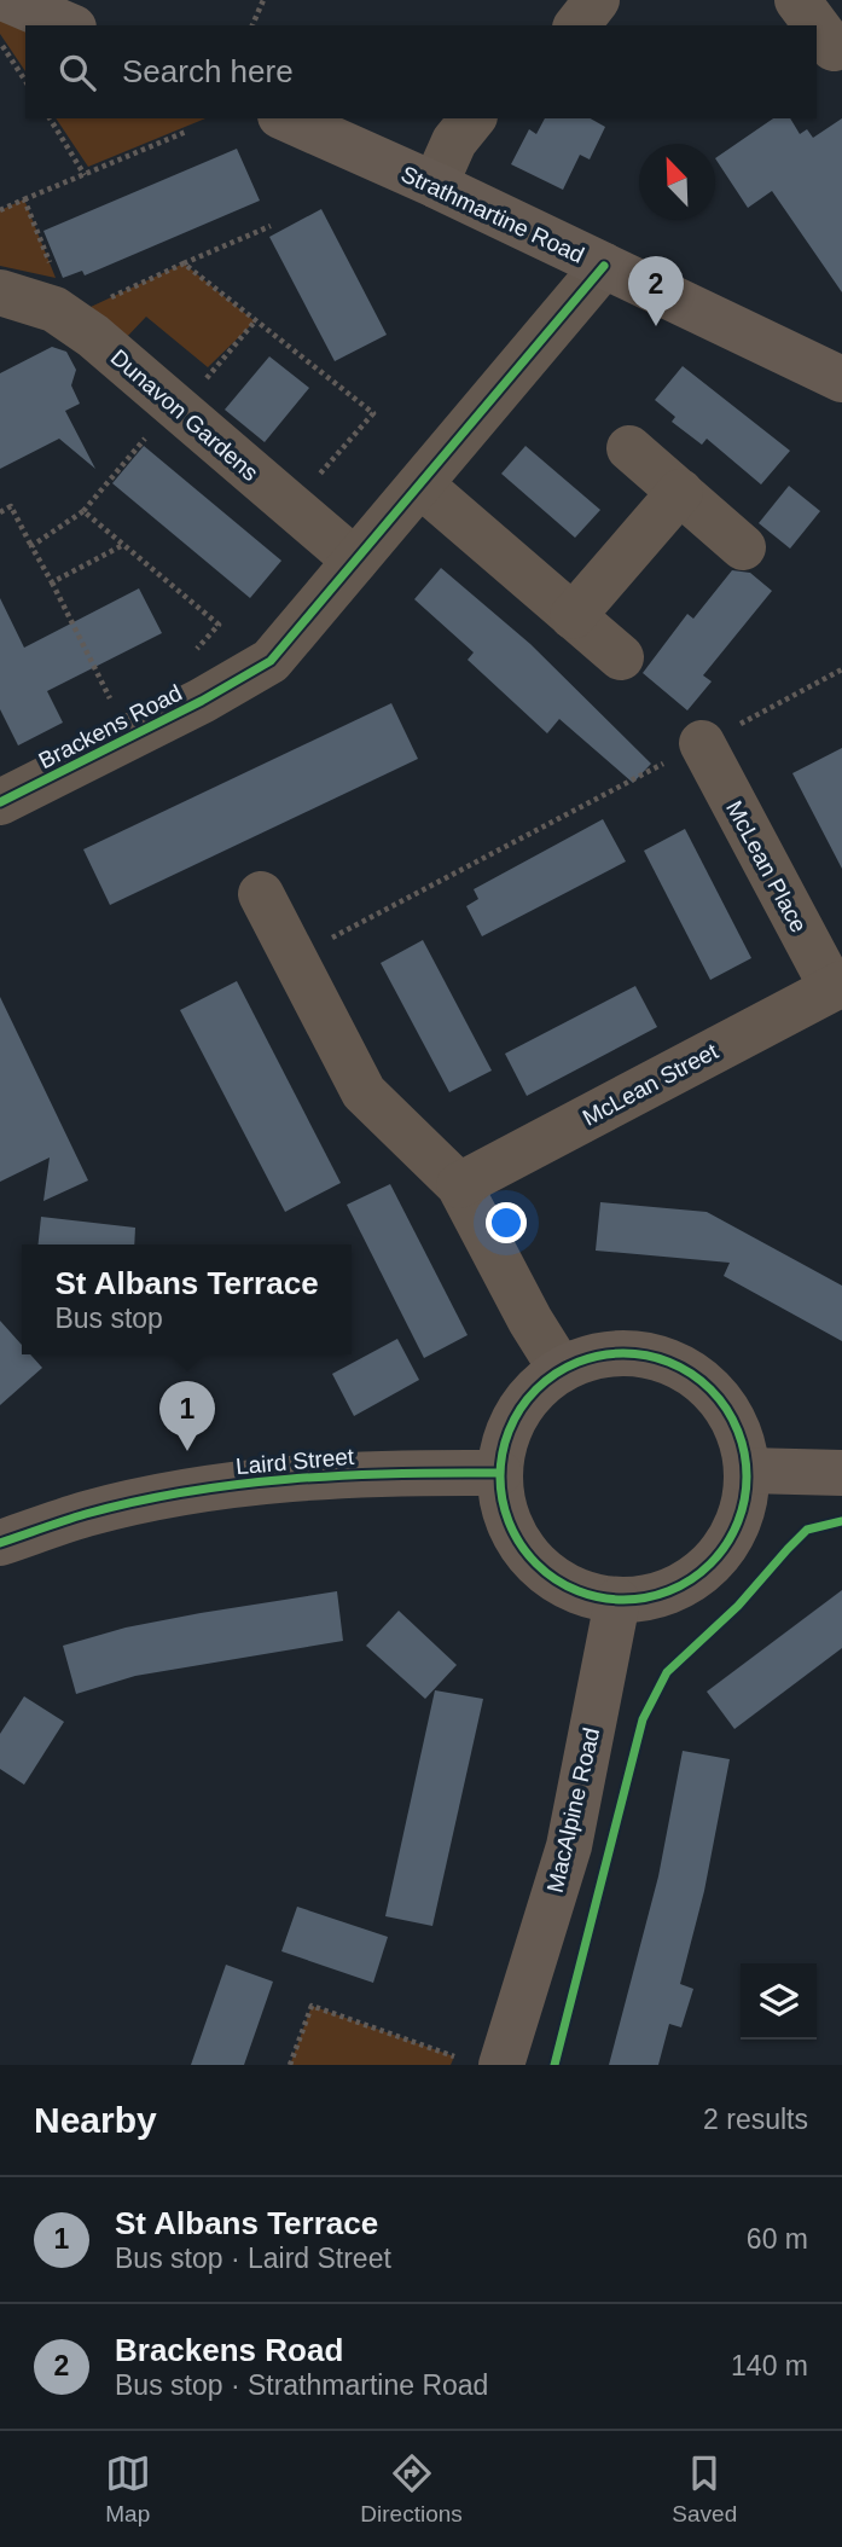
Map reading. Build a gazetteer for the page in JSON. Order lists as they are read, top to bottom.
{
  "streets": {
    "street": [
      "Strathmartine Road",
      "Dunavon Gardens",
      "Brackens Road",
      "McLean Place",
      "McLean Street",
      "Laird Street",
      "MacAlpine Road"
    ]
  },
  "crossings": [
    ["Strathmartine Road", "Brackens Road"],
    ["Dunavon Gardens", "Brackens Road"],
    ["McLean Place", "McLean Street"],
    ["Laird Street", "MacAlpine Road"]
  ],
  "north": "top left",
  "page": {
    "search": "Search here",
    "pins": ["2", "1"],
    "popup": ["St Albans Terrace", "Bus stop"],
    "heading": ["Nearby", "2 results"],
    "list": [
      {
        "mark": "1",
        "name": "St Albans Terrace",
        "note": "Bus stop · Laird Street",
        "value": "60 m"
      },
      {
        "mark": "2",
        "name": "Brackens Road",
        "note": "Bus stop · Strathmartine Road",
        "value": "140 m"
      }
    ],
    "nav": ["Map", "Directions", "Saved"]
  }
}
